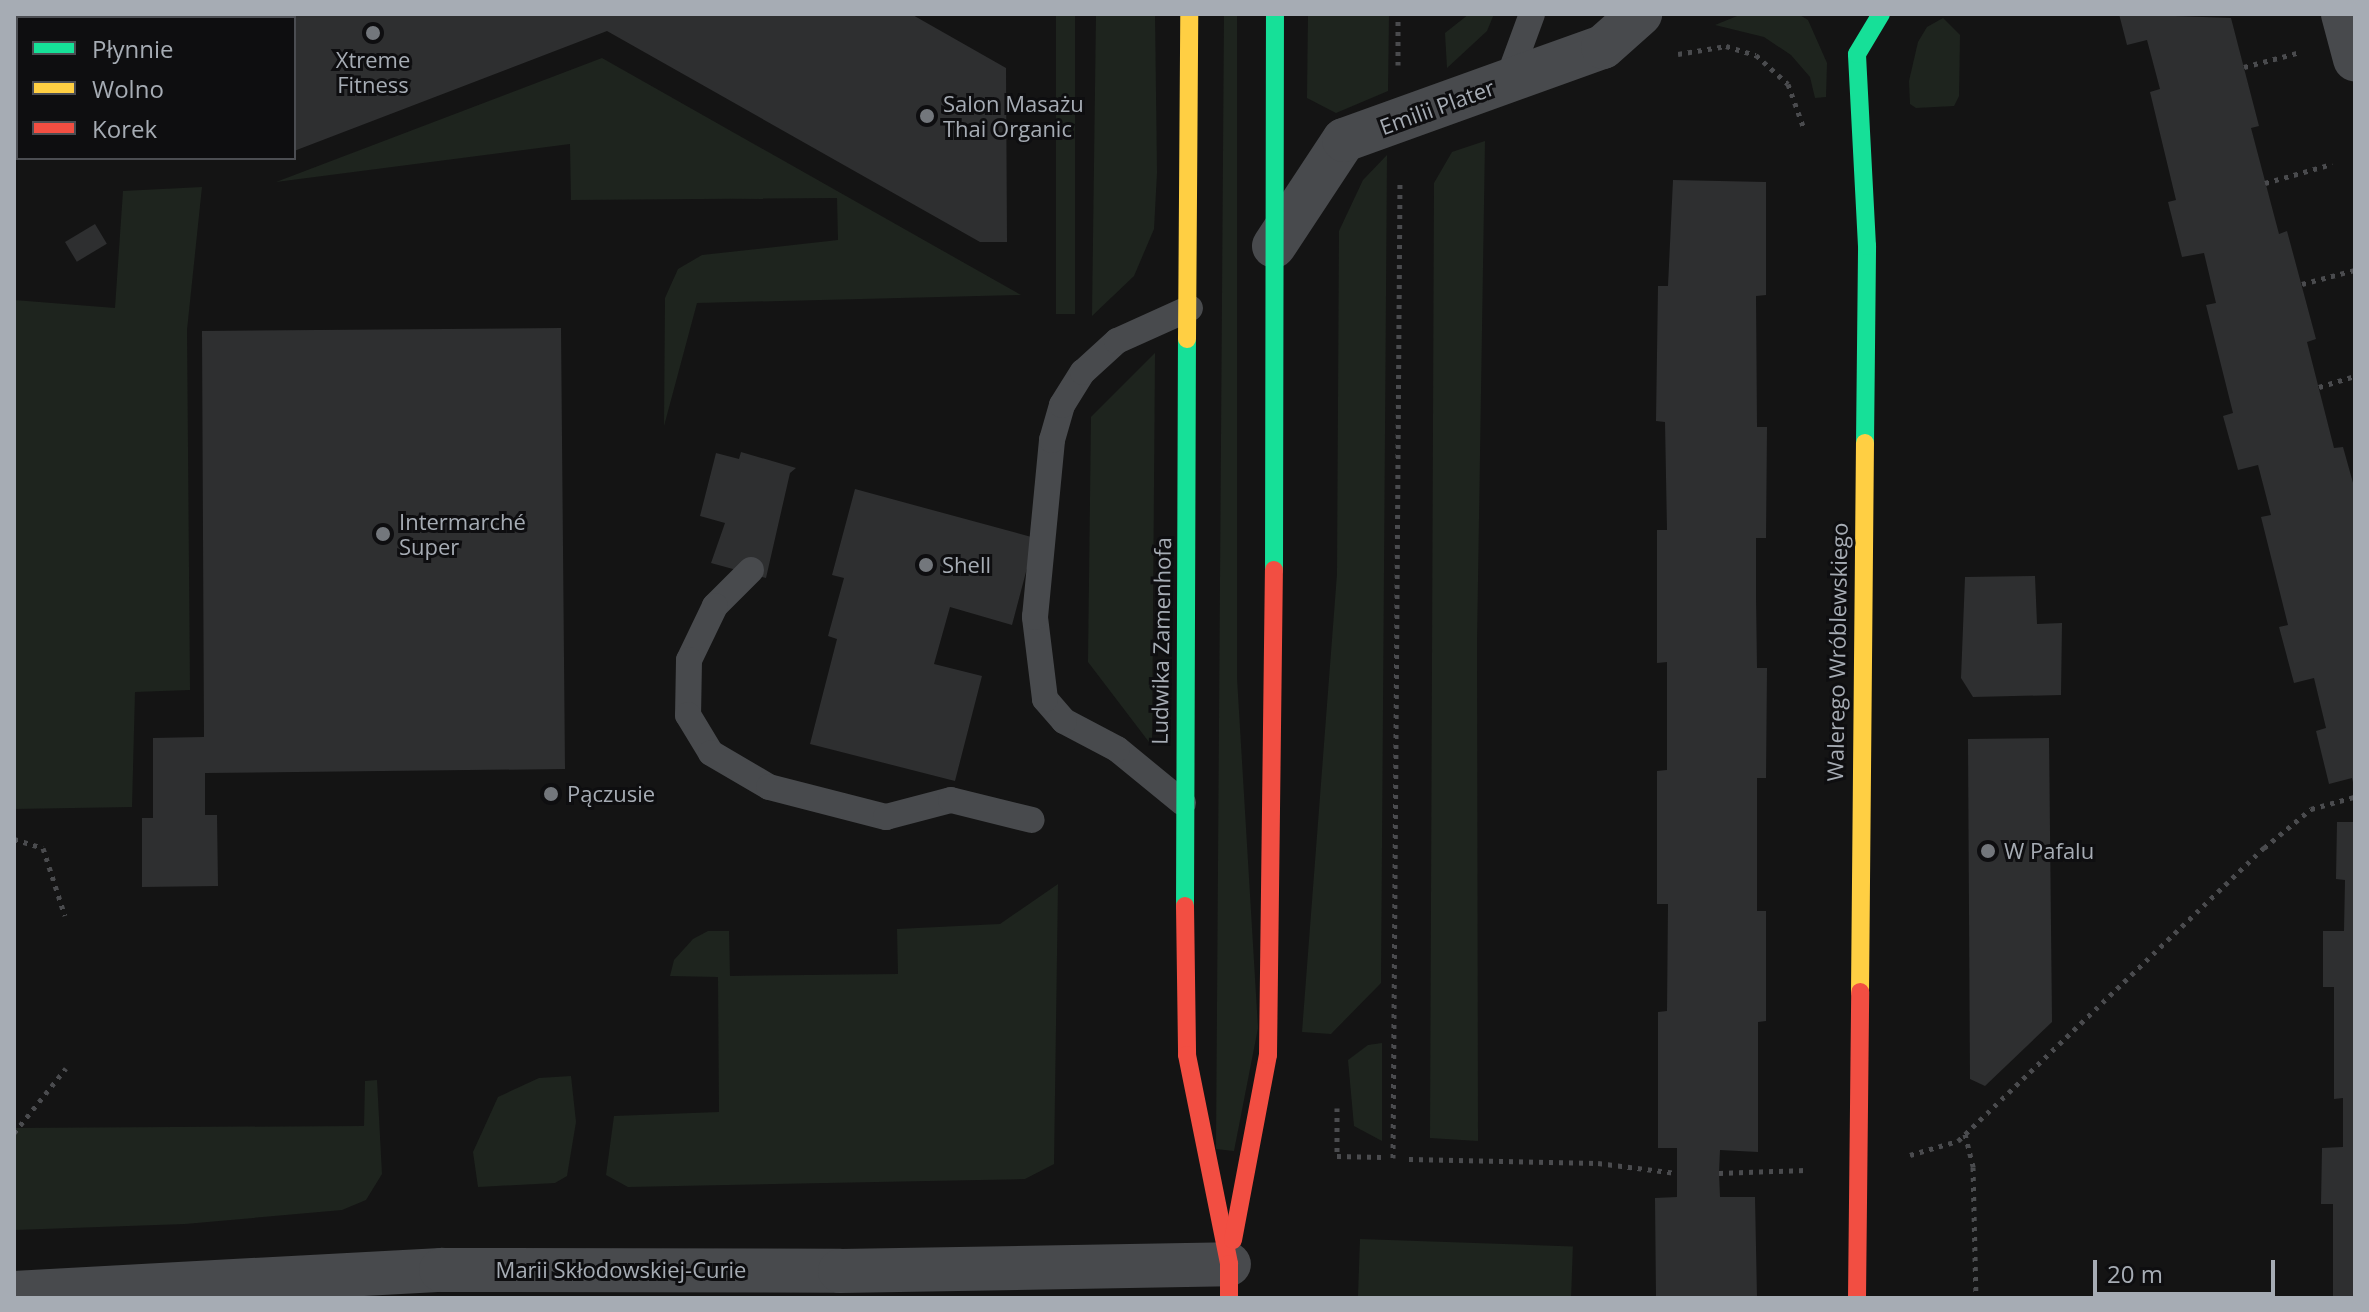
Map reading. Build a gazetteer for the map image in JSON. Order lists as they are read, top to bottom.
{
  "streets": {
    "main road": ["Ludwika Zamenhofa", "Walerego Wróblewskiego"],
    "street": ["Emilii Plater", "Marii Skłodowskiej-Curie"]
  },
  "crossings": [
    ["Ludwika Zamenhofa", "Marii Skłodowskiej-Curie"]
  ],
  "places": [
    "Xtreme Fitness",
    "Salon Masażu Thai Organic",
    "Intermarché Super",
    "Shell",
    "Pączusie",
    "W Pafalu"
  ],
  "legend": ["Płynnie", "Wolno", "Korek"],
  "scale_bar": "20 m"
}
